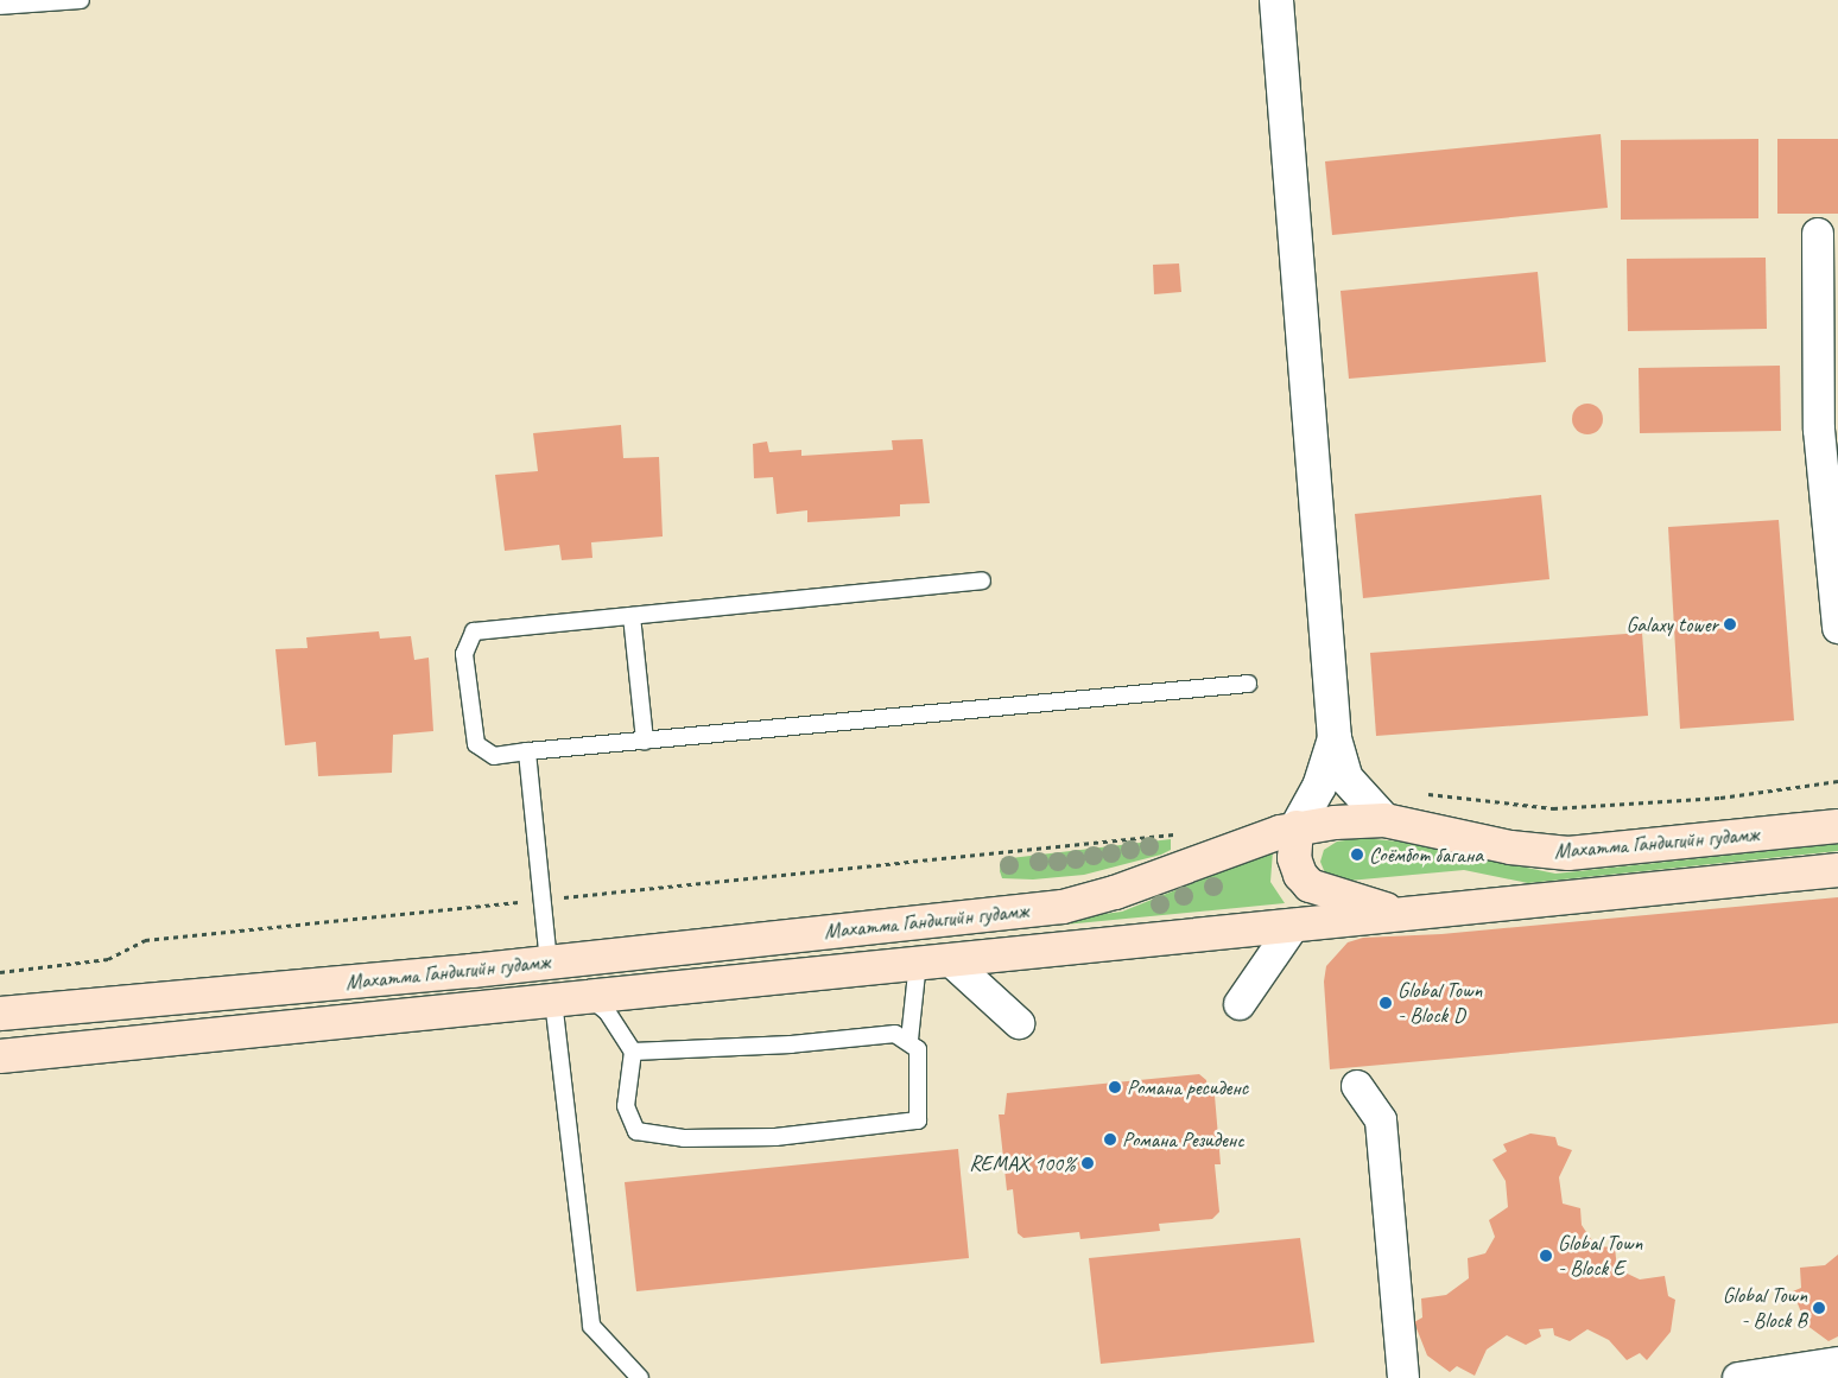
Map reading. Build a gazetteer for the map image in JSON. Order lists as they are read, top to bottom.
{
  "streets": {
    "main road": ["Махатма Гандигийн гудамж"]
  },
  "places": [
    "Galaxy tower",
    "Соёмбот багана",
    "Global Town - Block D",
    "Романа ресиденс",
    "Романа Резиденс",
    "REMAX 100%",
    "Global Town - Block E",
    "Global Town - Block B"
  ]
}
